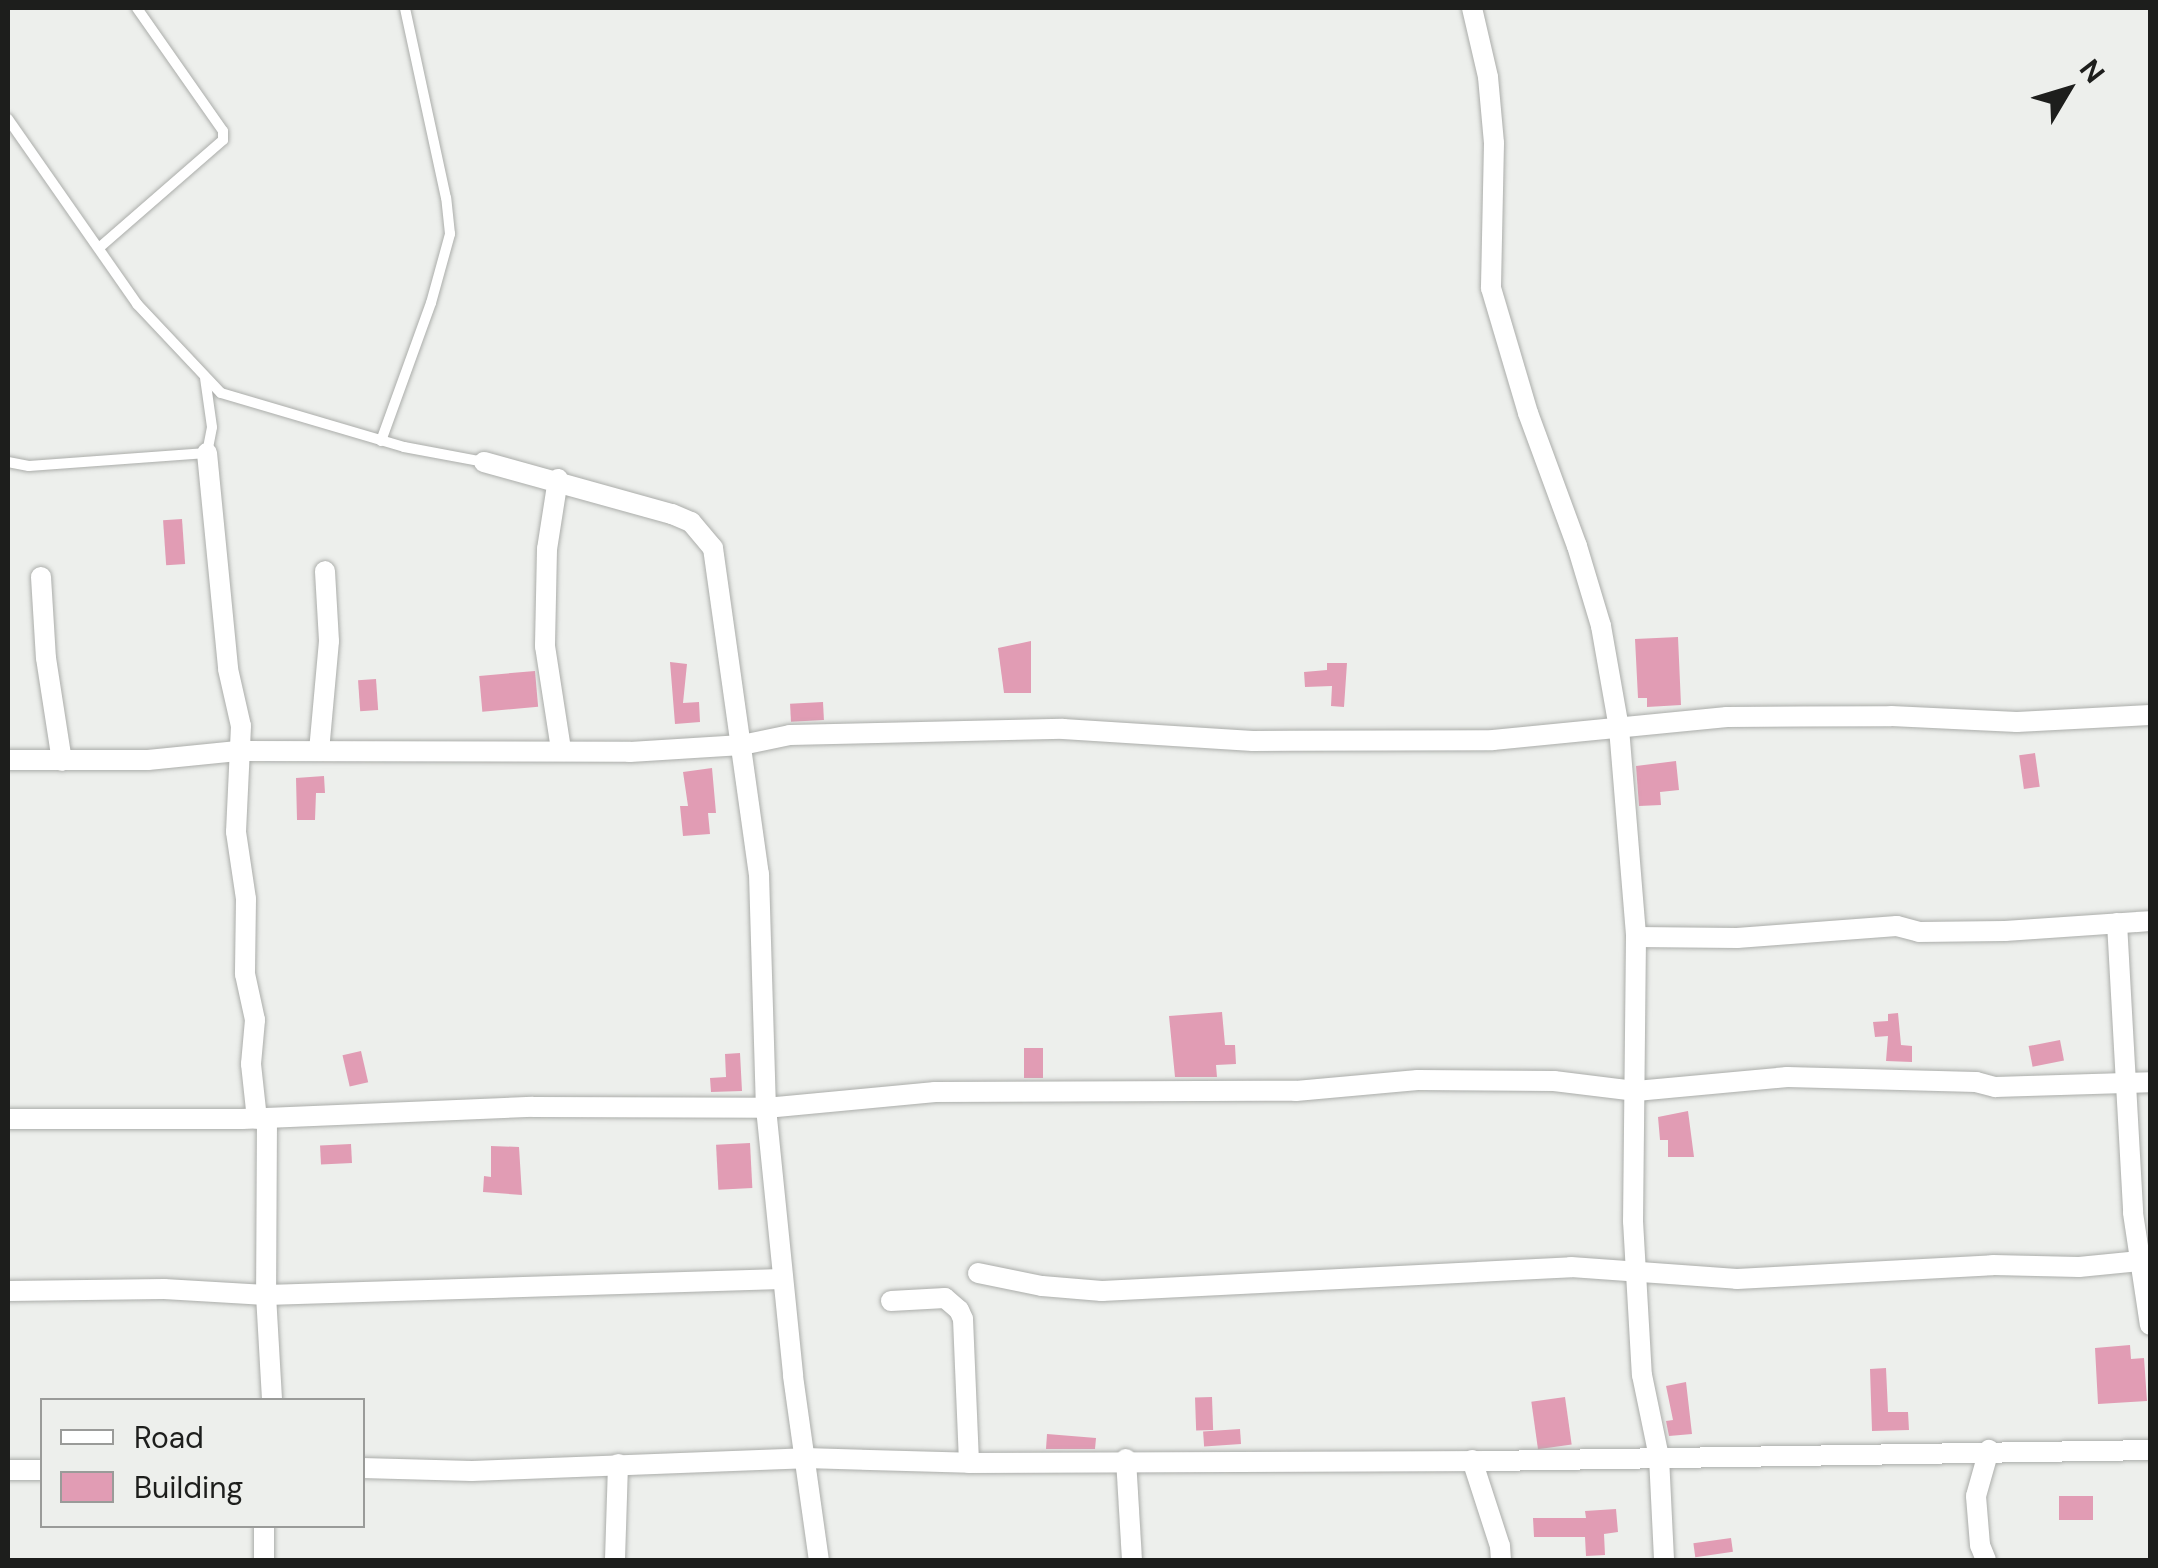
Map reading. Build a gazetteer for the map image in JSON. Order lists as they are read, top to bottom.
{
  "legend": ["Road", "Building"],
  "north": "top right"
}
